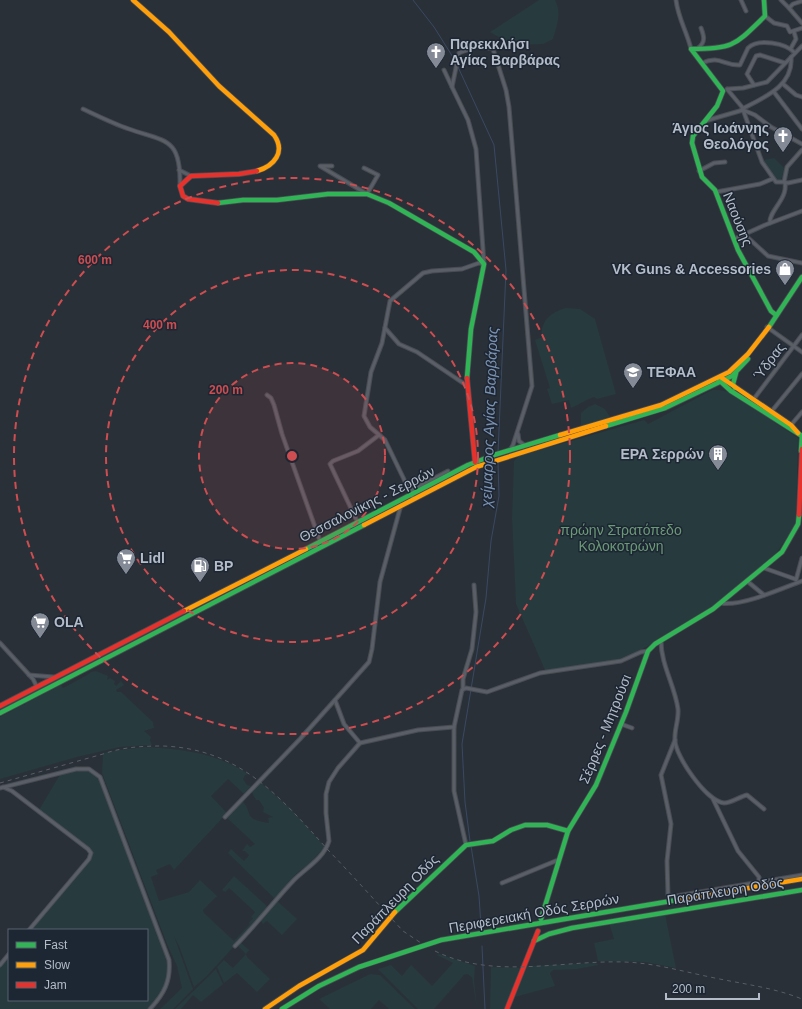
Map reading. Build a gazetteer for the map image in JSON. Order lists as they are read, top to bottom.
{
  "streets": {
    "street": [
      "Ναούσης",
      "Ύδρας",
      "Θεσσαλονίκης - Σερρών",
      "Σέρρες - Μητρούσι",
      "Παράπλευρη Οδός",
      "Περιφερειακή Οδός Σερρών"
    ]
  },
  "crossings": [
    ["Σέρρες - Μητρούσι", "Παράπλευρη Οδός"]
  ],
  "water": ["χείμαρρος Αγίας Βαρβάρας"],
  "parks": ["πρώην Στρατόπεδο Κολοκοτρώνη"],
  "places": {
    "church": ["Παρεκκλήσι Αγίας Βαρβάρας", "Άγιος Ιωάννης Θεολόγος"],
    "shop": ["VK Guns & Accessories"],
    "school or university": ["ΤΕΦΑΑ"],
    "building": ["ΕΡΑ Σερρών"],
    "supermarket": ["Lidl", "OLA"],
    "fuel station": ["BP"]
  },
  "legend": ["Fast", "Slow", "Jam"],
  "scale_bar": "200 m",
  "rings": ["600 m", "400 m", "200 m"]
}
